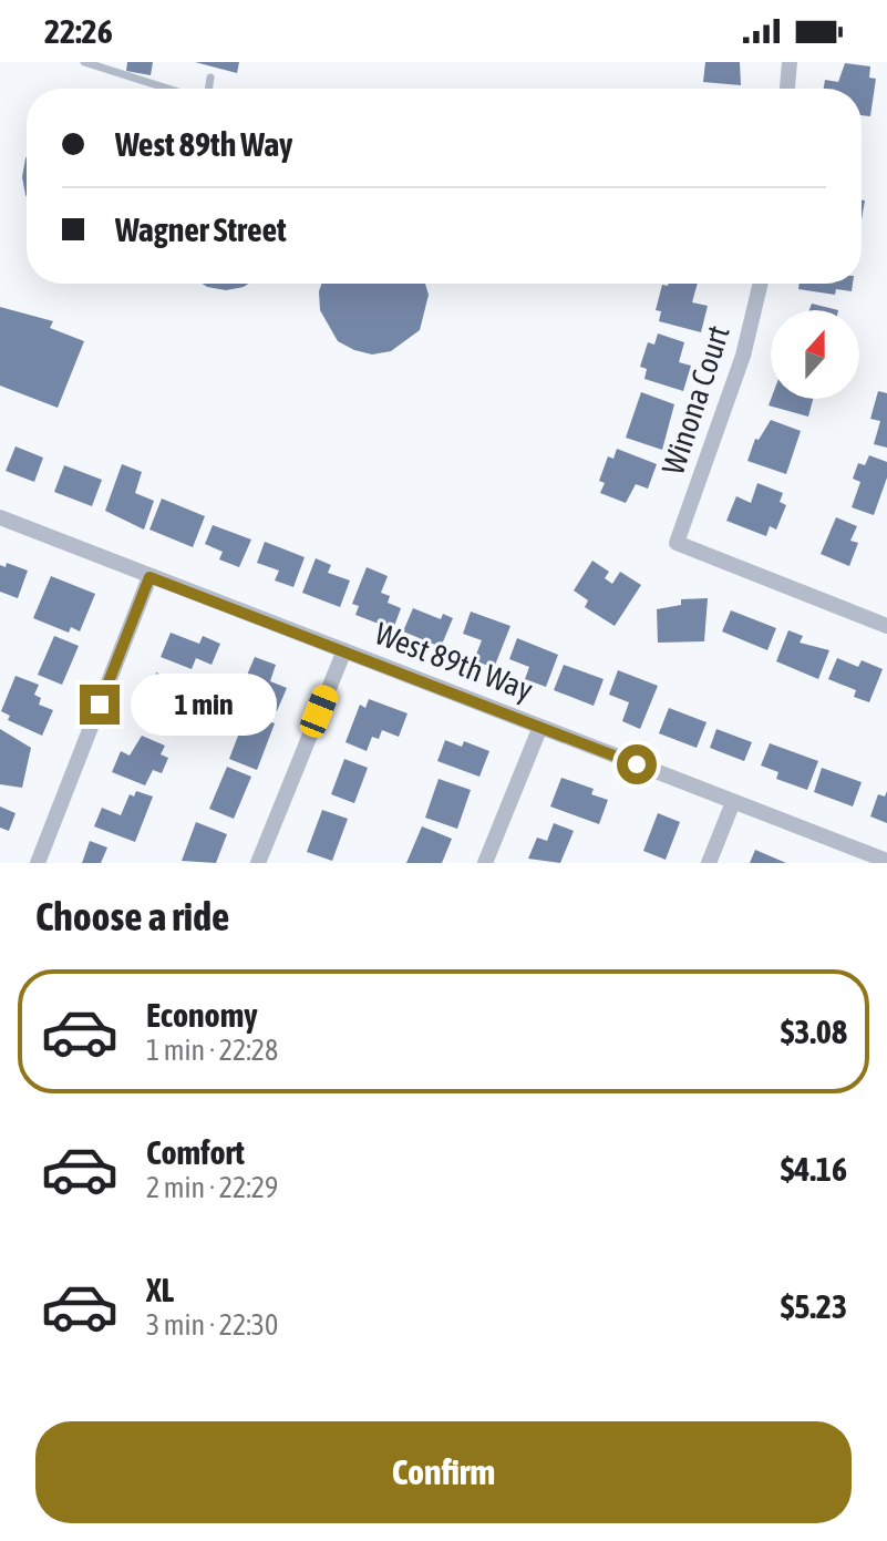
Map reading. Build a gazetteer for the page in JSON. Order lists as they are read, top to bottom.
{
  "streets": {
    "street": ["Winona Court", "West 89th Way"]
  },
  "north": "top",
  "page": {
    "status": "22:26",
    "banner": ["West 89th Way", "Wagner Street"],
    "bubble": "1 min",
    "heading": "Choose a ride",
    "list": [
      {
        "name": "Economy",
        "note": "1 min · 22:28",
        "value": "$3.08"
      },
      {
        "name": "Comfort",
        "note": "2 min · 22:29",
        "value": "$4.16"
      },
      {
        "name": "XL",
        "note": "3 min · 22:30",
        "value": "$5.23"
      }
    ],
    "buttons": "Confirm"
  }
}
